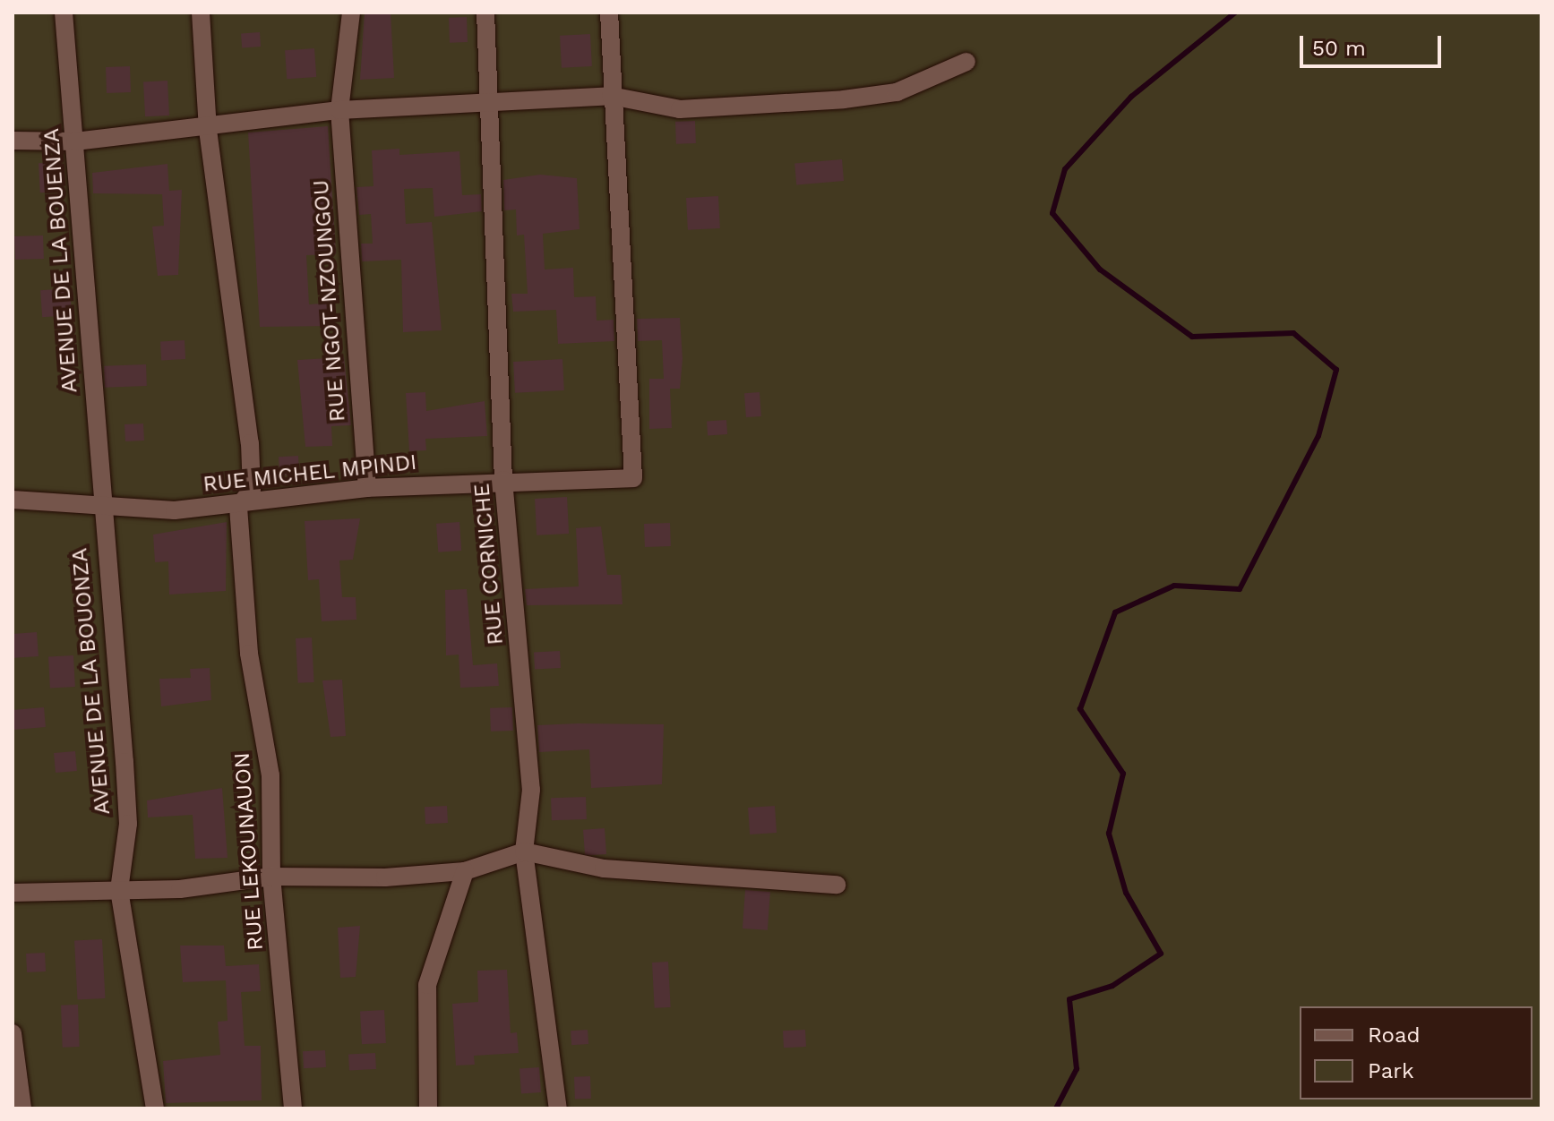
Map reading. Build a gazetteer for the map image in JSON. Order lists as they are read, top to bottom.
{
  "streets": {
    "street": [
      "AVENUE DE LA BOUENZA",
      "RUE NGOT-NZOUNGOU",
      "RUE MICHEL MPINDI",
      "RUE CORNICHE",
      "AVENUE DE LA BOUONZA",
      "RUE LEKOUNAUON"
    ]
  },
  "crossings": [
    ["AVENUE DE LA BOUENZA", "RUE MICHEL MPINDI"],
    ["AVENUE DE LA BOUENZA", "AVENUE DE LA BOUONZA"],
    ["RUE NGOT-NZOUNGOU", "RUE MICHEL MPINDI"],
    ["RUE MICHEL MPINDI", "RUE CORNICHE"],
    ["RUE MICHEL MPINDI", "AVENUE DE LA BOUONZA"],
    ["RUE MICHEL MPINDI", "RUE LEKOUNAUON"]
  ],
  "legend": ["Road", "Park"],
  "scale_bar": "50 m"
}
